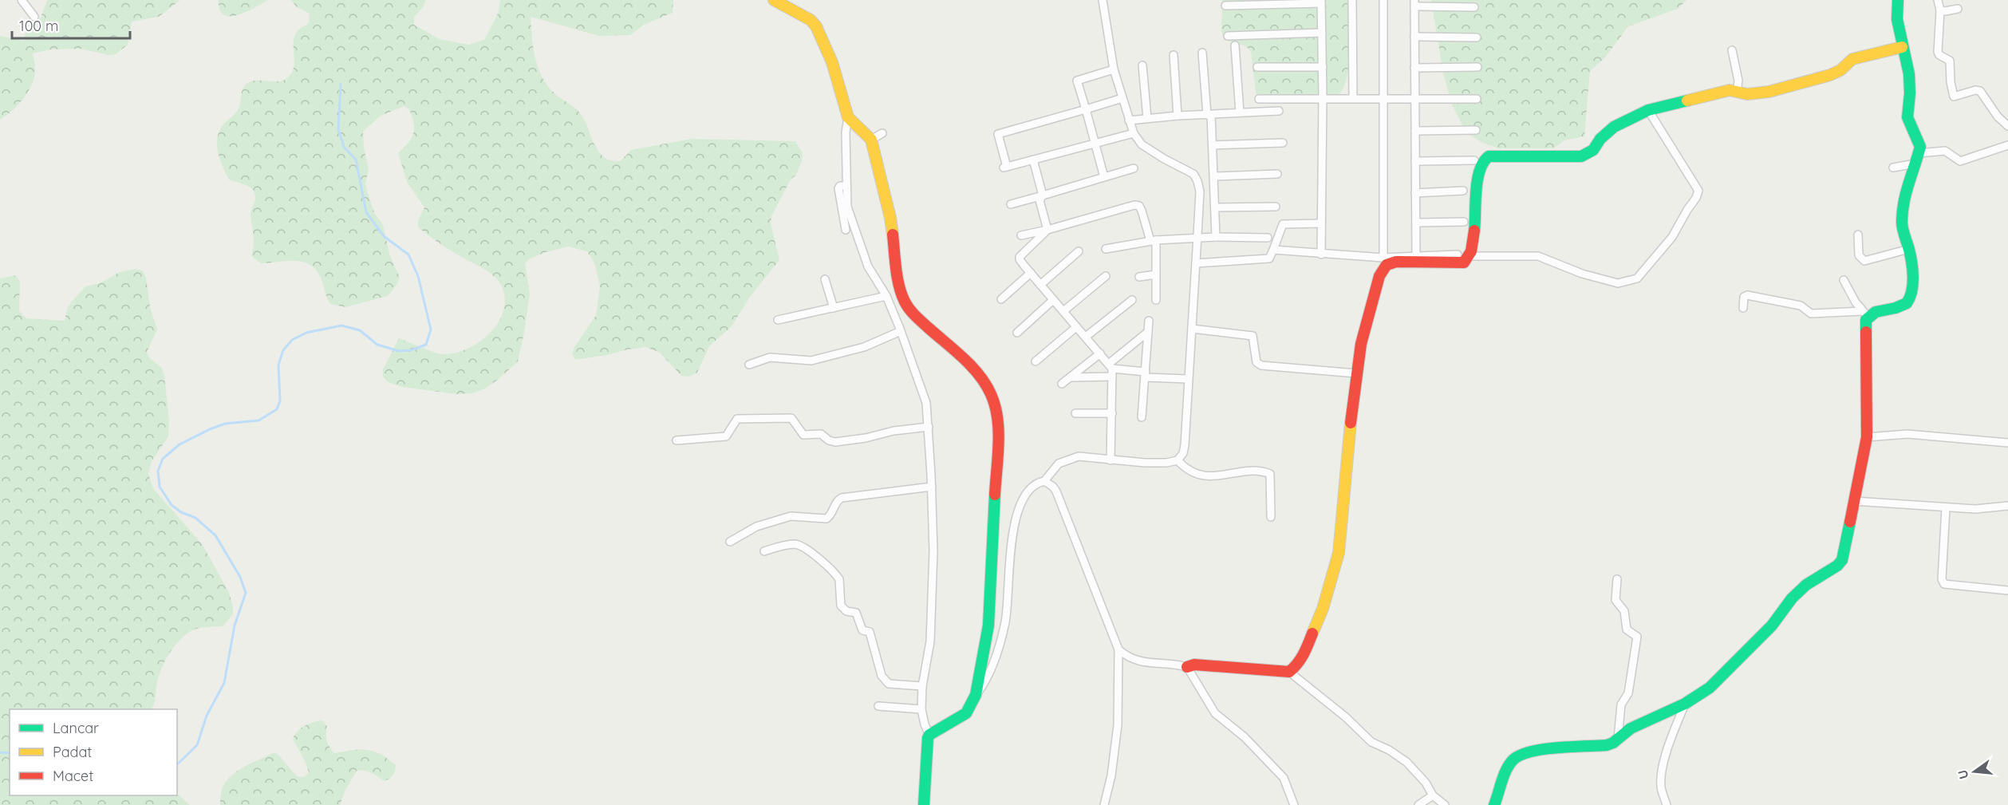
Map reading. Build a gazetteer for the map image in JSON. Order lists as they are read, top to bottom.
{
  "legend": ["Lancar", "Padat", "Macet"],
  "scale_bar": "100 m",
  "north": "left"
}
